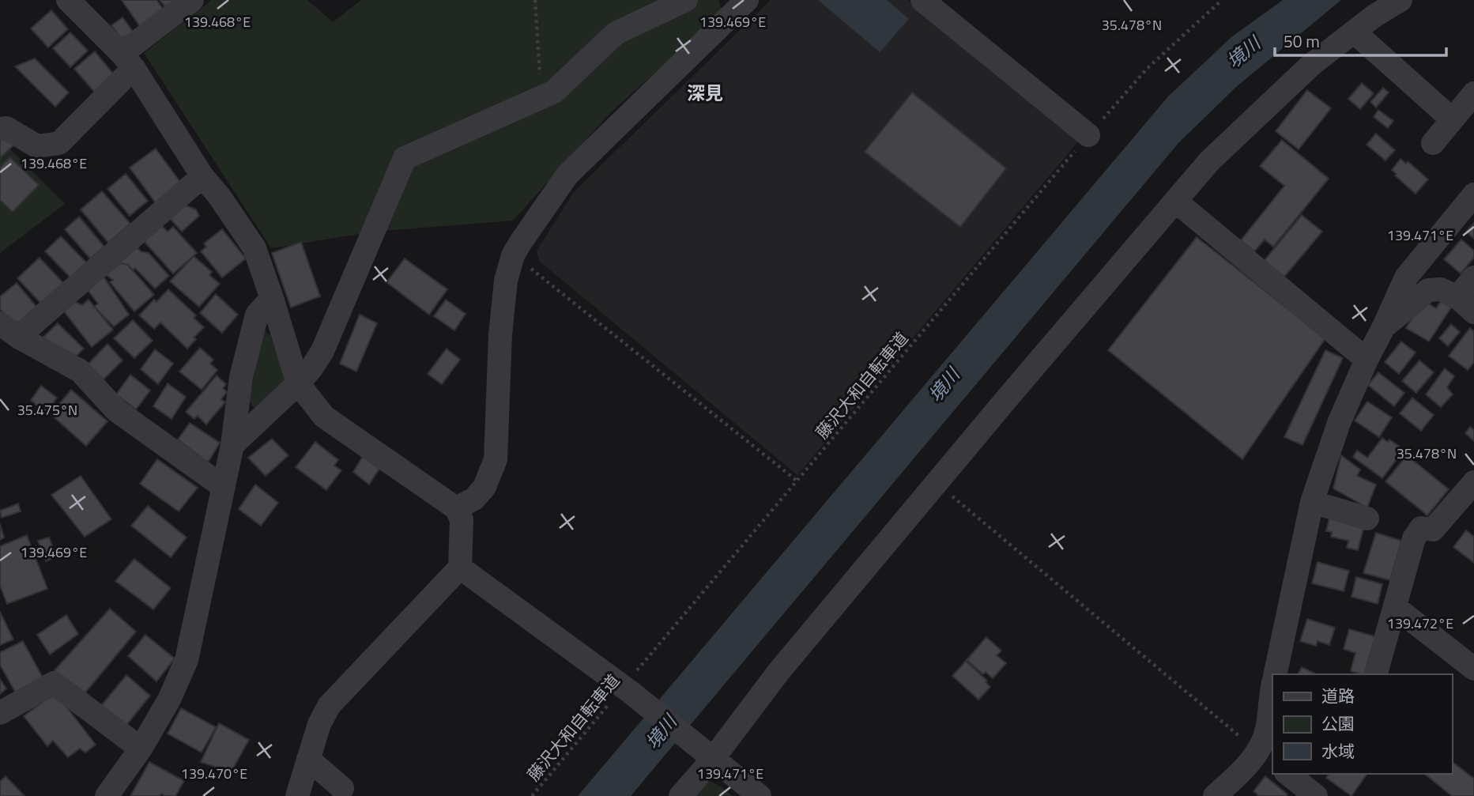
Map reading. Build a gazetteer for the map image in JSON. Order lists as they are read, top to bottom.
{
  "streets": {
    "path": ["藤沢大和自転車道"]
  },
  "districts": ["深見"],
  "water": ["境川"],
  "legend": ["道路", "公園", "水域"],
  "scale_bar": "50 m",
  "coordinates": [
    "139.468°E",
    "139.469°E",
    "35.478°N",
    "139.471°E",
    "35.475°N",
    "139.472°E",
    "139.470°E"
  ]
}
